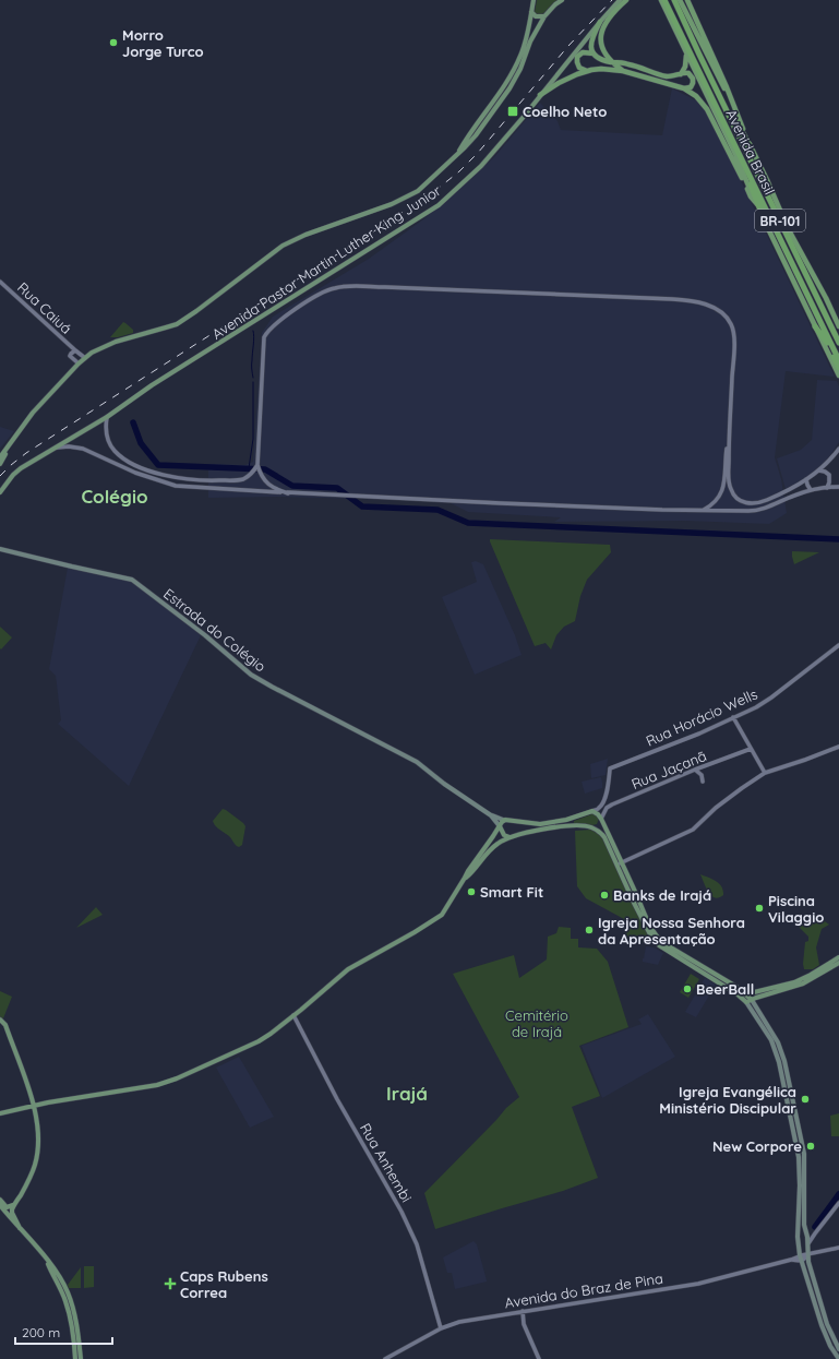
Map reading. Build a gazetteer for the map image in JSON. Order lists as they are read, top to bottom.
{
  "streets": {
    "highway": ["Avenida Brasil", "BR-101"],
    "main road": ["Avenida Pastor Martin Luther King Junior", "Estrada do Colégio"],
    "street": [
      "Rua Caiuá",
      "Rua Horácio Wells",
      "Rua Jaçanã",
      "Rua Anhembi",
      "Avenida do Braz de Pina"
    ]
  },
  "crossings": [
    ["Avenida Pastor Martin Luther King Junior", "Rua Caiuá"],
    ["Rua Anhembi", "Avenida do Braz de Pina"]
  ],
  "districts": ["Colégio", "Irajá"],
  "parks": ["Cemitério de Irajá"],
  "places": {
    "other": [
      "Morro Jorge Turco",
      "Smart Fit",
      "Banks de Irajá",
      "Piscina Vilaggio",
      "Igreja Nossa Senhora da Apresentação",
      "BeerBall",
      "Igreja Evangélica Ministério Discipular",
      "New Corpore"
    ],
    "transit": ["Coelho Neto"],
    "health": ["Caps Rubens Correa"]
  },
  "scale_bar": "200 m"
}
